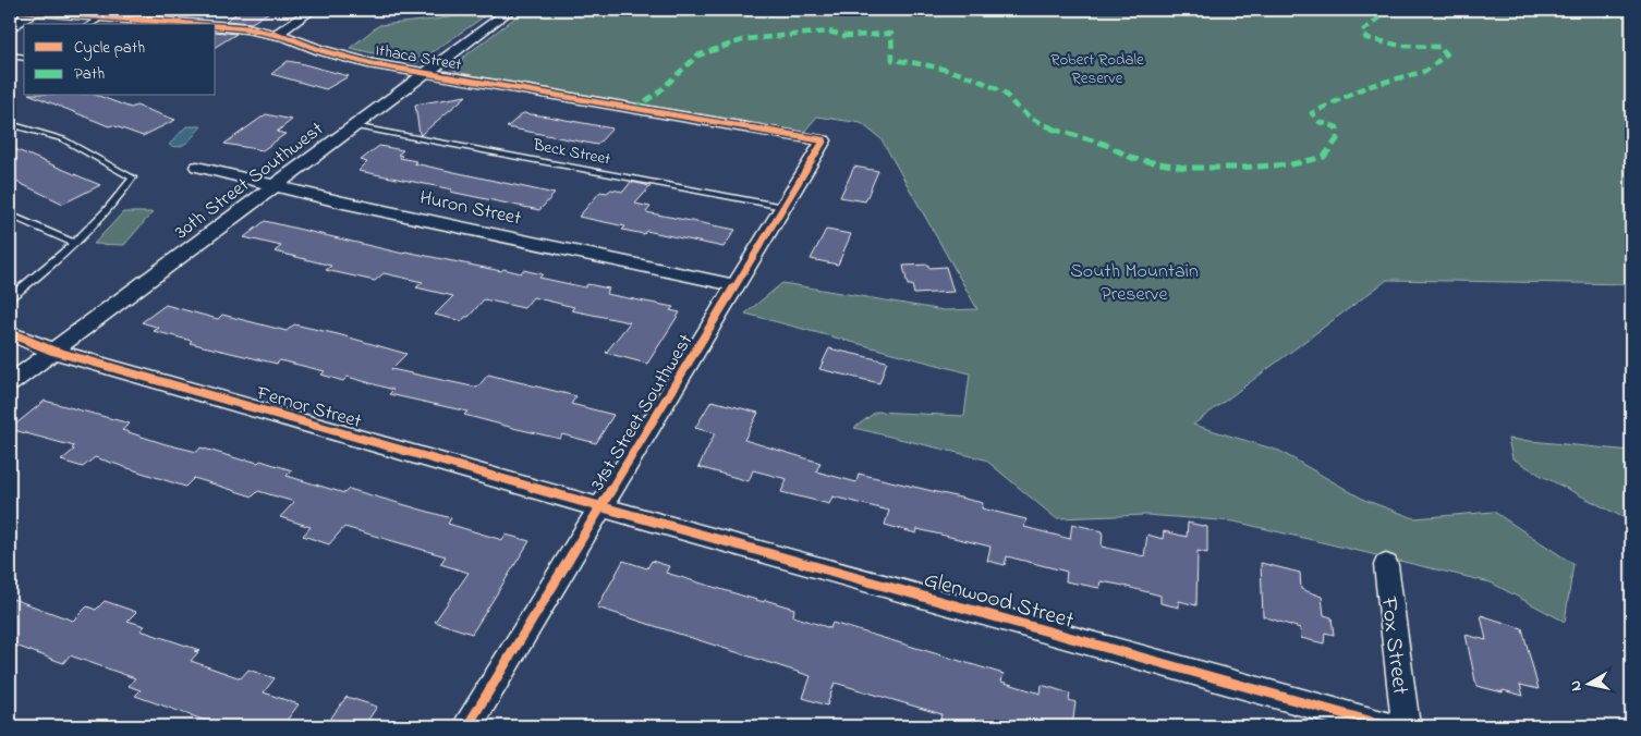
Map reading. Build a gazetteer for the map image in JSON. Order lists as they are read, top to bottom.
{
  "streets": {
    "street": [
      "Ithaca Street",
      "30th Street Southwest",
      "Huron Street",
      "Fernor Street",
      "31st Street Southwest",
      "Glenwood Street",
      "Fox Street"
    ],
    "lane": ["Beck Street"]
  },
  "crossings": [
    ["Ithaca Street", "30th Street Southwest"],
    ["Ithaca Street", "31st Street Southwest"],
    ["Beck Street", "30th Street Southwest"],
    ["Beck Street", "31st Street Southwest"],
    ["30th Street Southwest", "Huron Street"],
    ["30th Street Southwest", "Fernor Street"],
    ["Huron Street", "31st Street Southwest"],
    ["Fernor Street", "31st Street Southwest"],
    ["Fernor Street", "Glenwood Street"],
    ["31st Street Southwest", "Glenwood Street"]
  ],
  "parks": ["Robert Rodale Reserve", "South Mountain Preserve"],
  "legend": ["Cycle path", "Path"],
  "north": "left"
}
